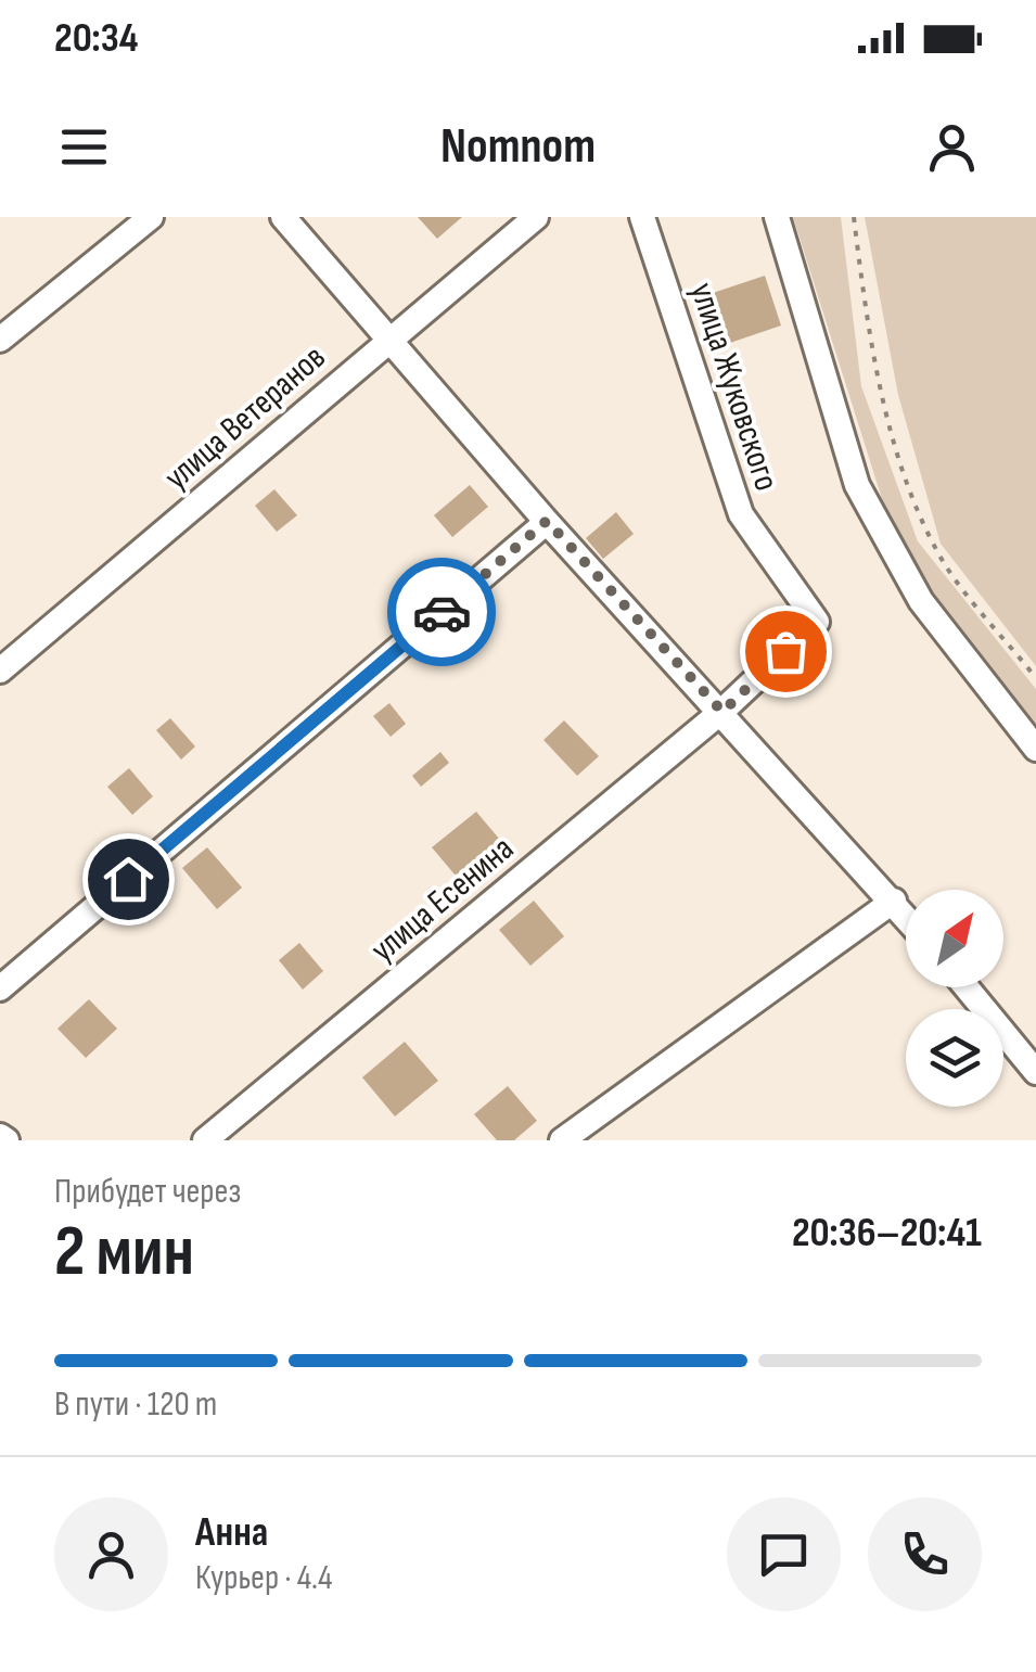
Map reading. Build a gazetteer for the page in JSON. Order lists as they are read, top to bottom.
{
  "streets": {
    "street": ["улица Жуковского", "улица Ветеранов", "улица Есенина"]
  },
  "crossings": [
    ["улица Жуковского", "улица Есенина"]
  ],
  "north": "top right",
  "page": {
    "status": "20:34",
    "header": "Nomnom",
    "heading": ["2 мин", "Прибудет через", "20:36–20:41"],
    "panel": ["Анна", "Курьер · 4.4"],
    "bar": "В пути · 120 m"
  }
}
